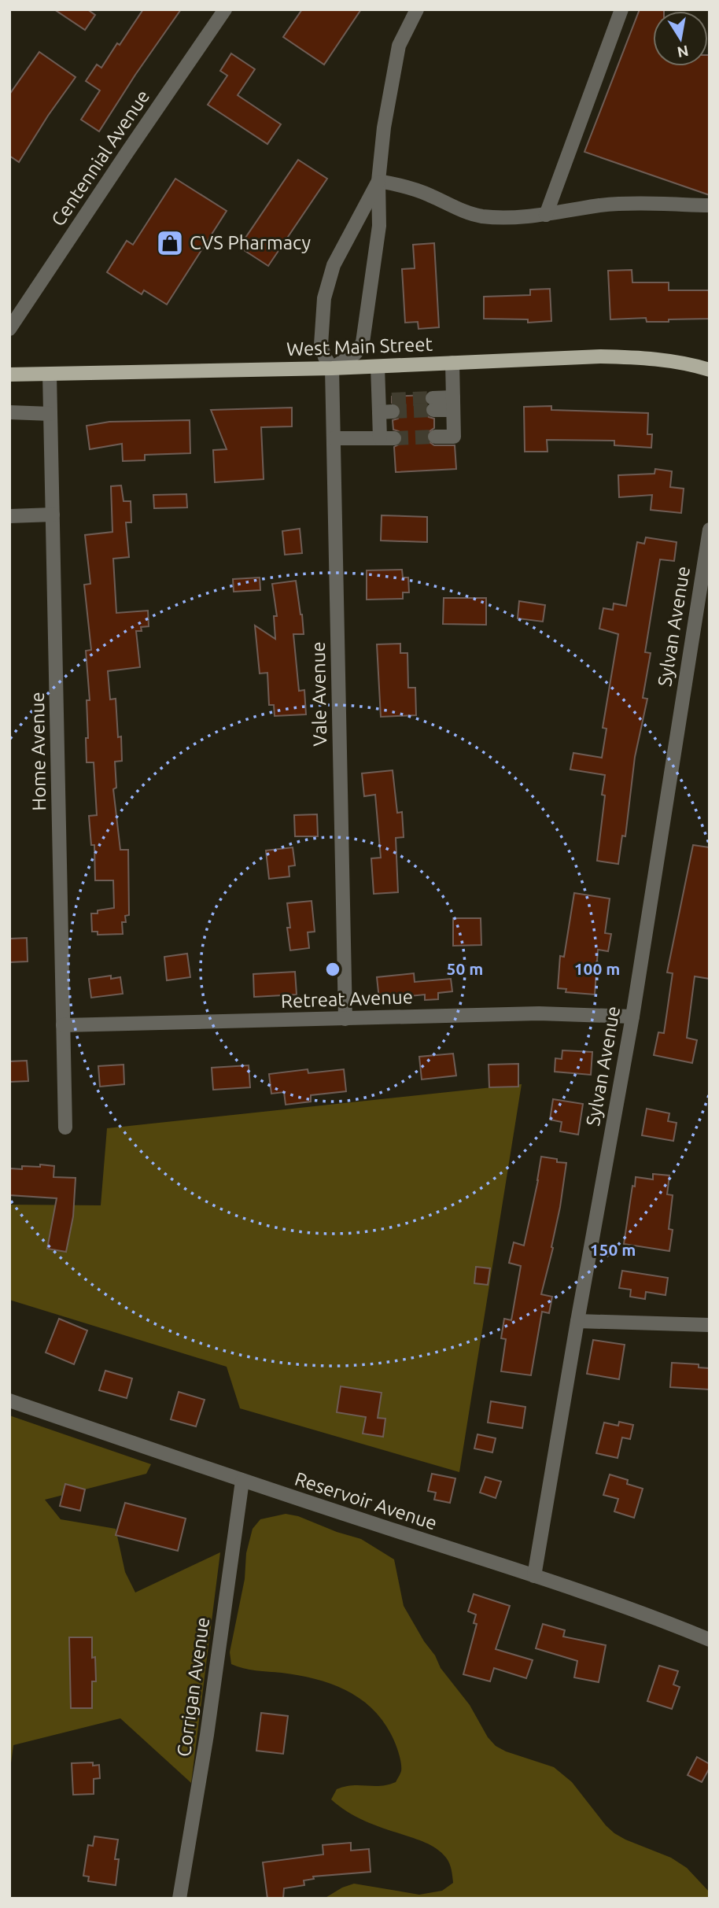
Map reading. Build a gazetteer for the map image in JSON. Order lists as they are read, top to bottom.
{
  "streets": {
    "main road": ["West Main Street"],
    "street": [
      "Centennial Avenue",
      "Sylvan Avenue",
      "Vale Avenue",
      "Home Avenue",
      "Retreat Avenue",
      "Reservoir Avenue",
      "Corrigan Avenue"
    ]
  },
  "crossings": [
    ["West Main Street", "Vale Avenue"],
    ["West Main Street", "Home Avenue"],
    ["Sylvan Avenue", "Retreat Avenue"],
    ["Sylvan Avenue", "Reservoir Avenue"],
    ["Vale Avenue", "Retreat Avenue"],
    ["Home Avenue", "Retreat Avenue"],
    ["Reservoir Avenue", "Corrigan Avenue"]
  ],
  "places": {
    "shop": ["CVS Pharmacy"]
  },
  "north": "bottom",
  "rings": ["50 m", "100 m", "150 m"]
}
